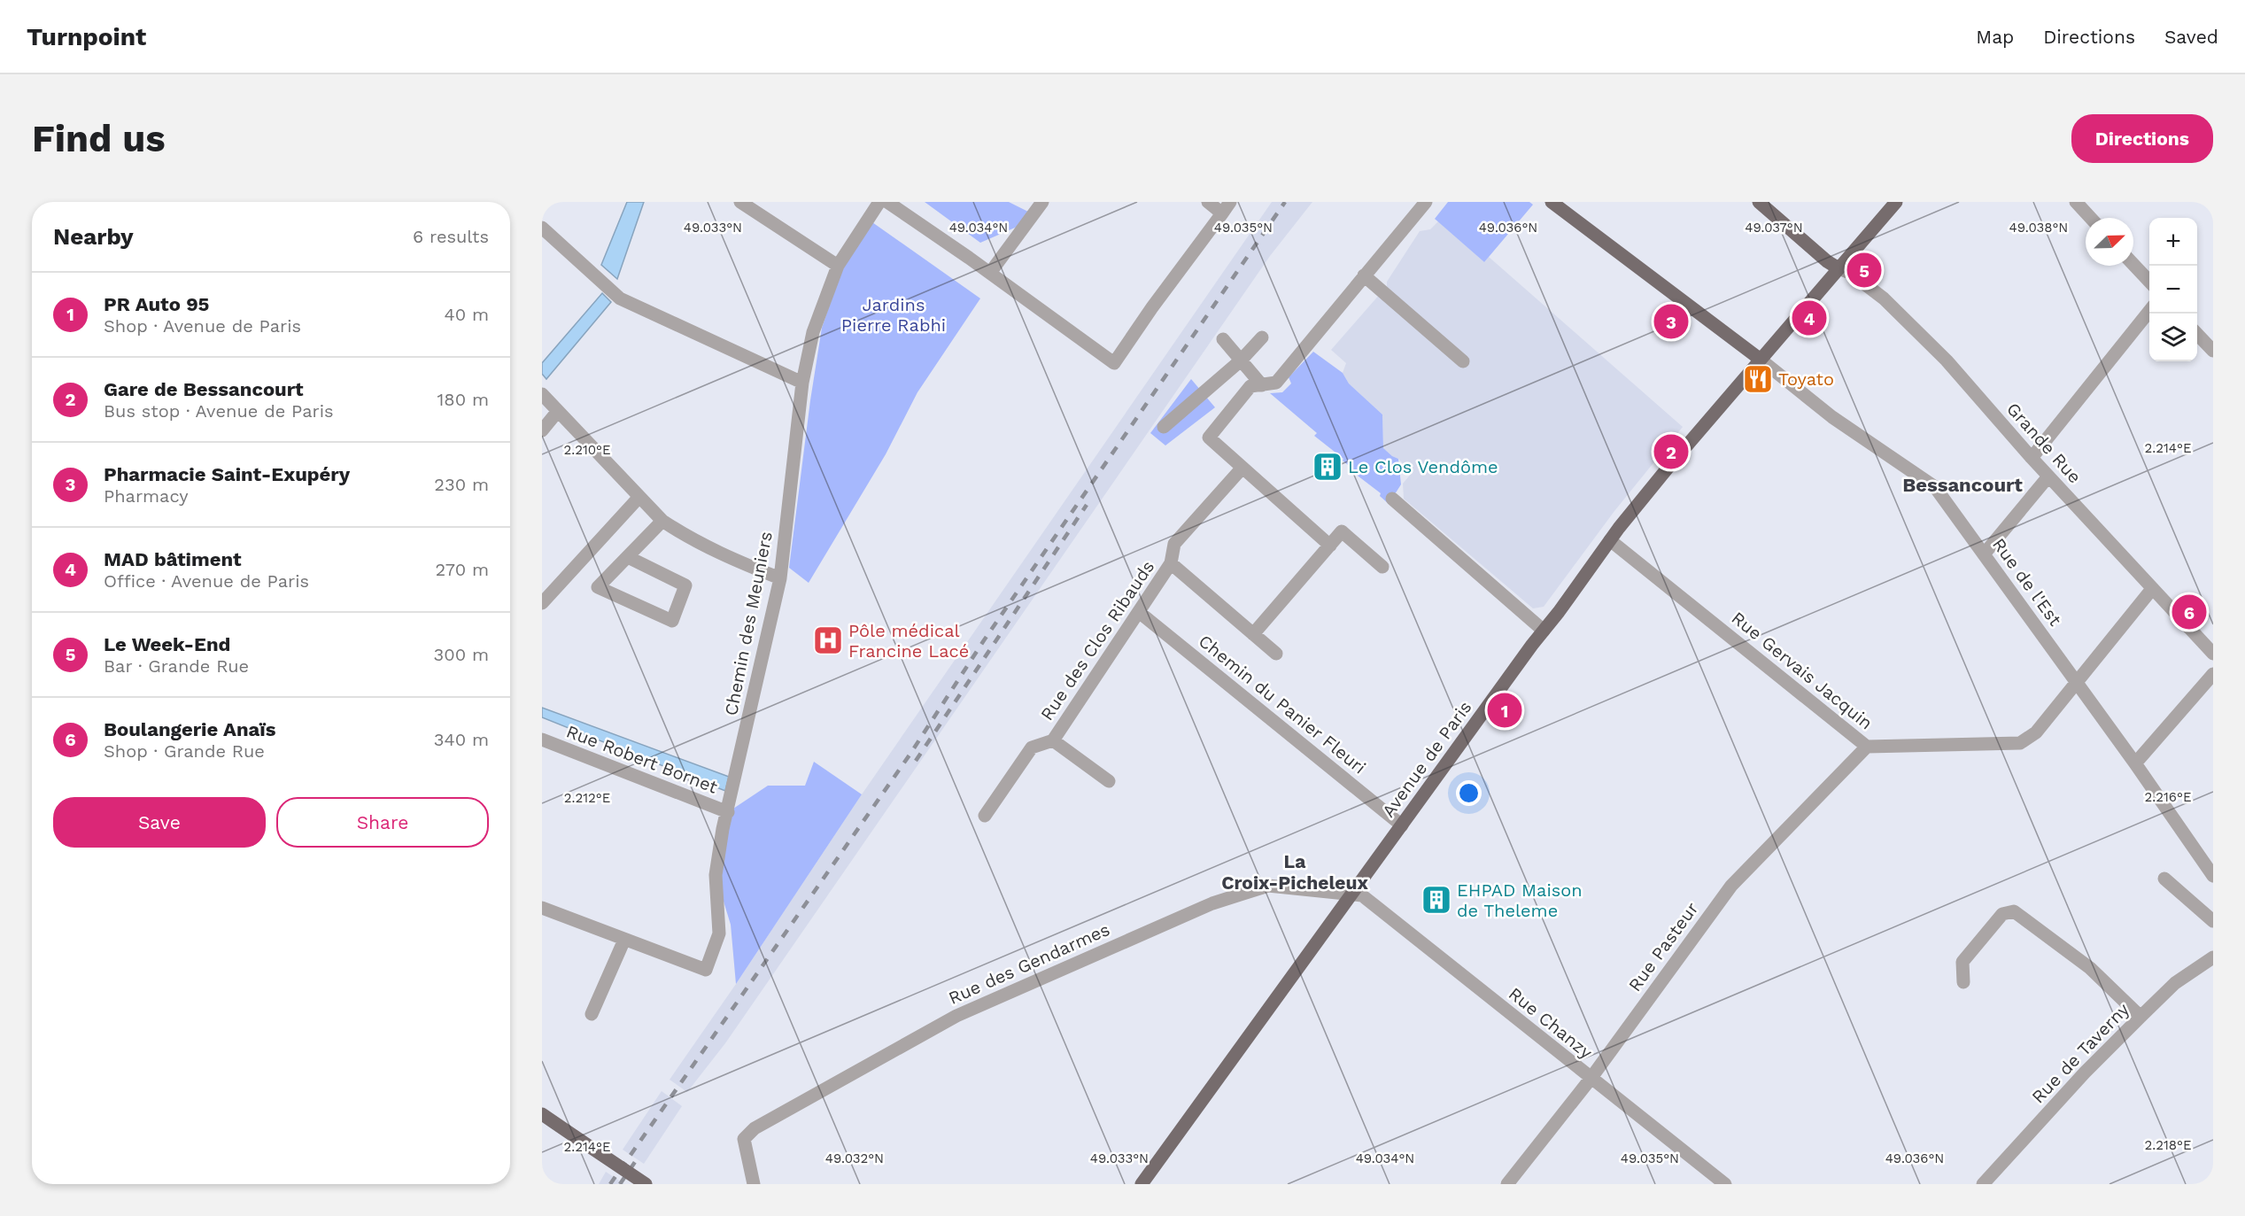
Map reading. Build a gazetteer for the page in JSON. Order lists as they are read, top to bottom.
{
  "streets": {
    "main road": ["Avenue de Paris"],
    "street": [
      "Grande Rue",
      "Rue de l'Est",
      "Chemin des Meuniers",
      "Rue des Clos Ribauds",
      "Rue Gervais Jacquin",
      "Chemin du Panier Fleuri",
      "Rue Robert Bornet",
      "Rue Pasteur",
      "Rue des Gendarmes",
      "Rue Chanzy",
      "Rue de Taverny"
    ]
  },
  "crossings": [
    ["Grande Rue", "Rue Gervais Jacquin"],
    ["Grande Rue", "Avenue de Paris"],
    ["Rue de l'Est", "Rue Gervais Jacquin"],
    ["Rue de l'Est", "Avenue de Paris"],
    ["Chemin des Meuniers", "Rue Robert Bornet"],
    ["Rue des Clos Ribauds", "Chemin du Panier Fleuri"],
    ["Rue Gervais Jacquin", "Avenue de Paris"],
    ["Rue Gervais Jacquin", "Rue Pasteur"],
    ["Chemin du Panier Fleuri", "Avenue de Paris"],
    ["Avenue de Paris", "Rue des Gendarmes"],
    ["Avenue de Paris", "Rue Chanzy"],
    ["Rue Pasteur", "Rue Chanzy"],
    ["Rue des Gendarmes", "Rue Chanzy"]
  ],
  "districts": ["Bessancourt", "La Croix-Picheleux"],
  "parks": ["Jardins Pierre Rabhi"],
  "places": {
    "restaurant": ["Toyato"],
    "building": ["Le Clos Vendôme", "EHPAD Maison de Theleme"],
    "hospital": ["Pôle médical Francine Lacé"]
  },
  "north": "top right",
  "page": {
    "header": "Turnpoint",
    "nav": ["Map", "Directions", "Saved"],
    "buttons": [
      "Directions",
      ["Save", "Share"]
    ],
    "title": "Find us",
    "heading": ["Nearby", "6 results"],
    "map_buttons": ["+", "−"],
    "pins": [
      "5",
      "4",
      "3",
      "2",
      "6",
      "1"
    ],
    "list": [
      {
        "mark": "1",
        "name": "PR Auto 95",
        "note": "Shop · Avenue de Paris",
        "value": "40 m"
      },
      {
        "mark": "2",
        "name": "Gare de Bessancourt",
        "note": "Bus stop · Avenue de Paris",
        "value": "180 m"
      },
      {
        "mark": "3",
        "name": "Pharmacie Saint-Exupéry",
        "note": "Pharmacy",
        "value": "230 m"
      },
      {
        "mark": "4",
        "name": "MAD bâtiment",
        "note": "Office · Avenue de Paris",
        "value": "270 m"
      },
      {
        "mark": "5",
        "name": "Le Week-End",
        "note": "Bar · Grande Rue",
        "value": "300 m"
      },
      {
        "mark": "6",
        "name": "Boulangerie Anaïs",
        "note": "Shop · Grande Rue",
        "value": "340 m"
      }
    ]
  },
  "coordinates": [
    "49.033°N",
    "49.034°N",
    "49.035°N",
    "49.036°N",
    "49.037°N",
    "49.038°N",
    "2.214°E",
    "2.210°E",
    "2.216°E",
    "2.212°E",
    "2.218°E",
    "49.032°N"
  ]
}
